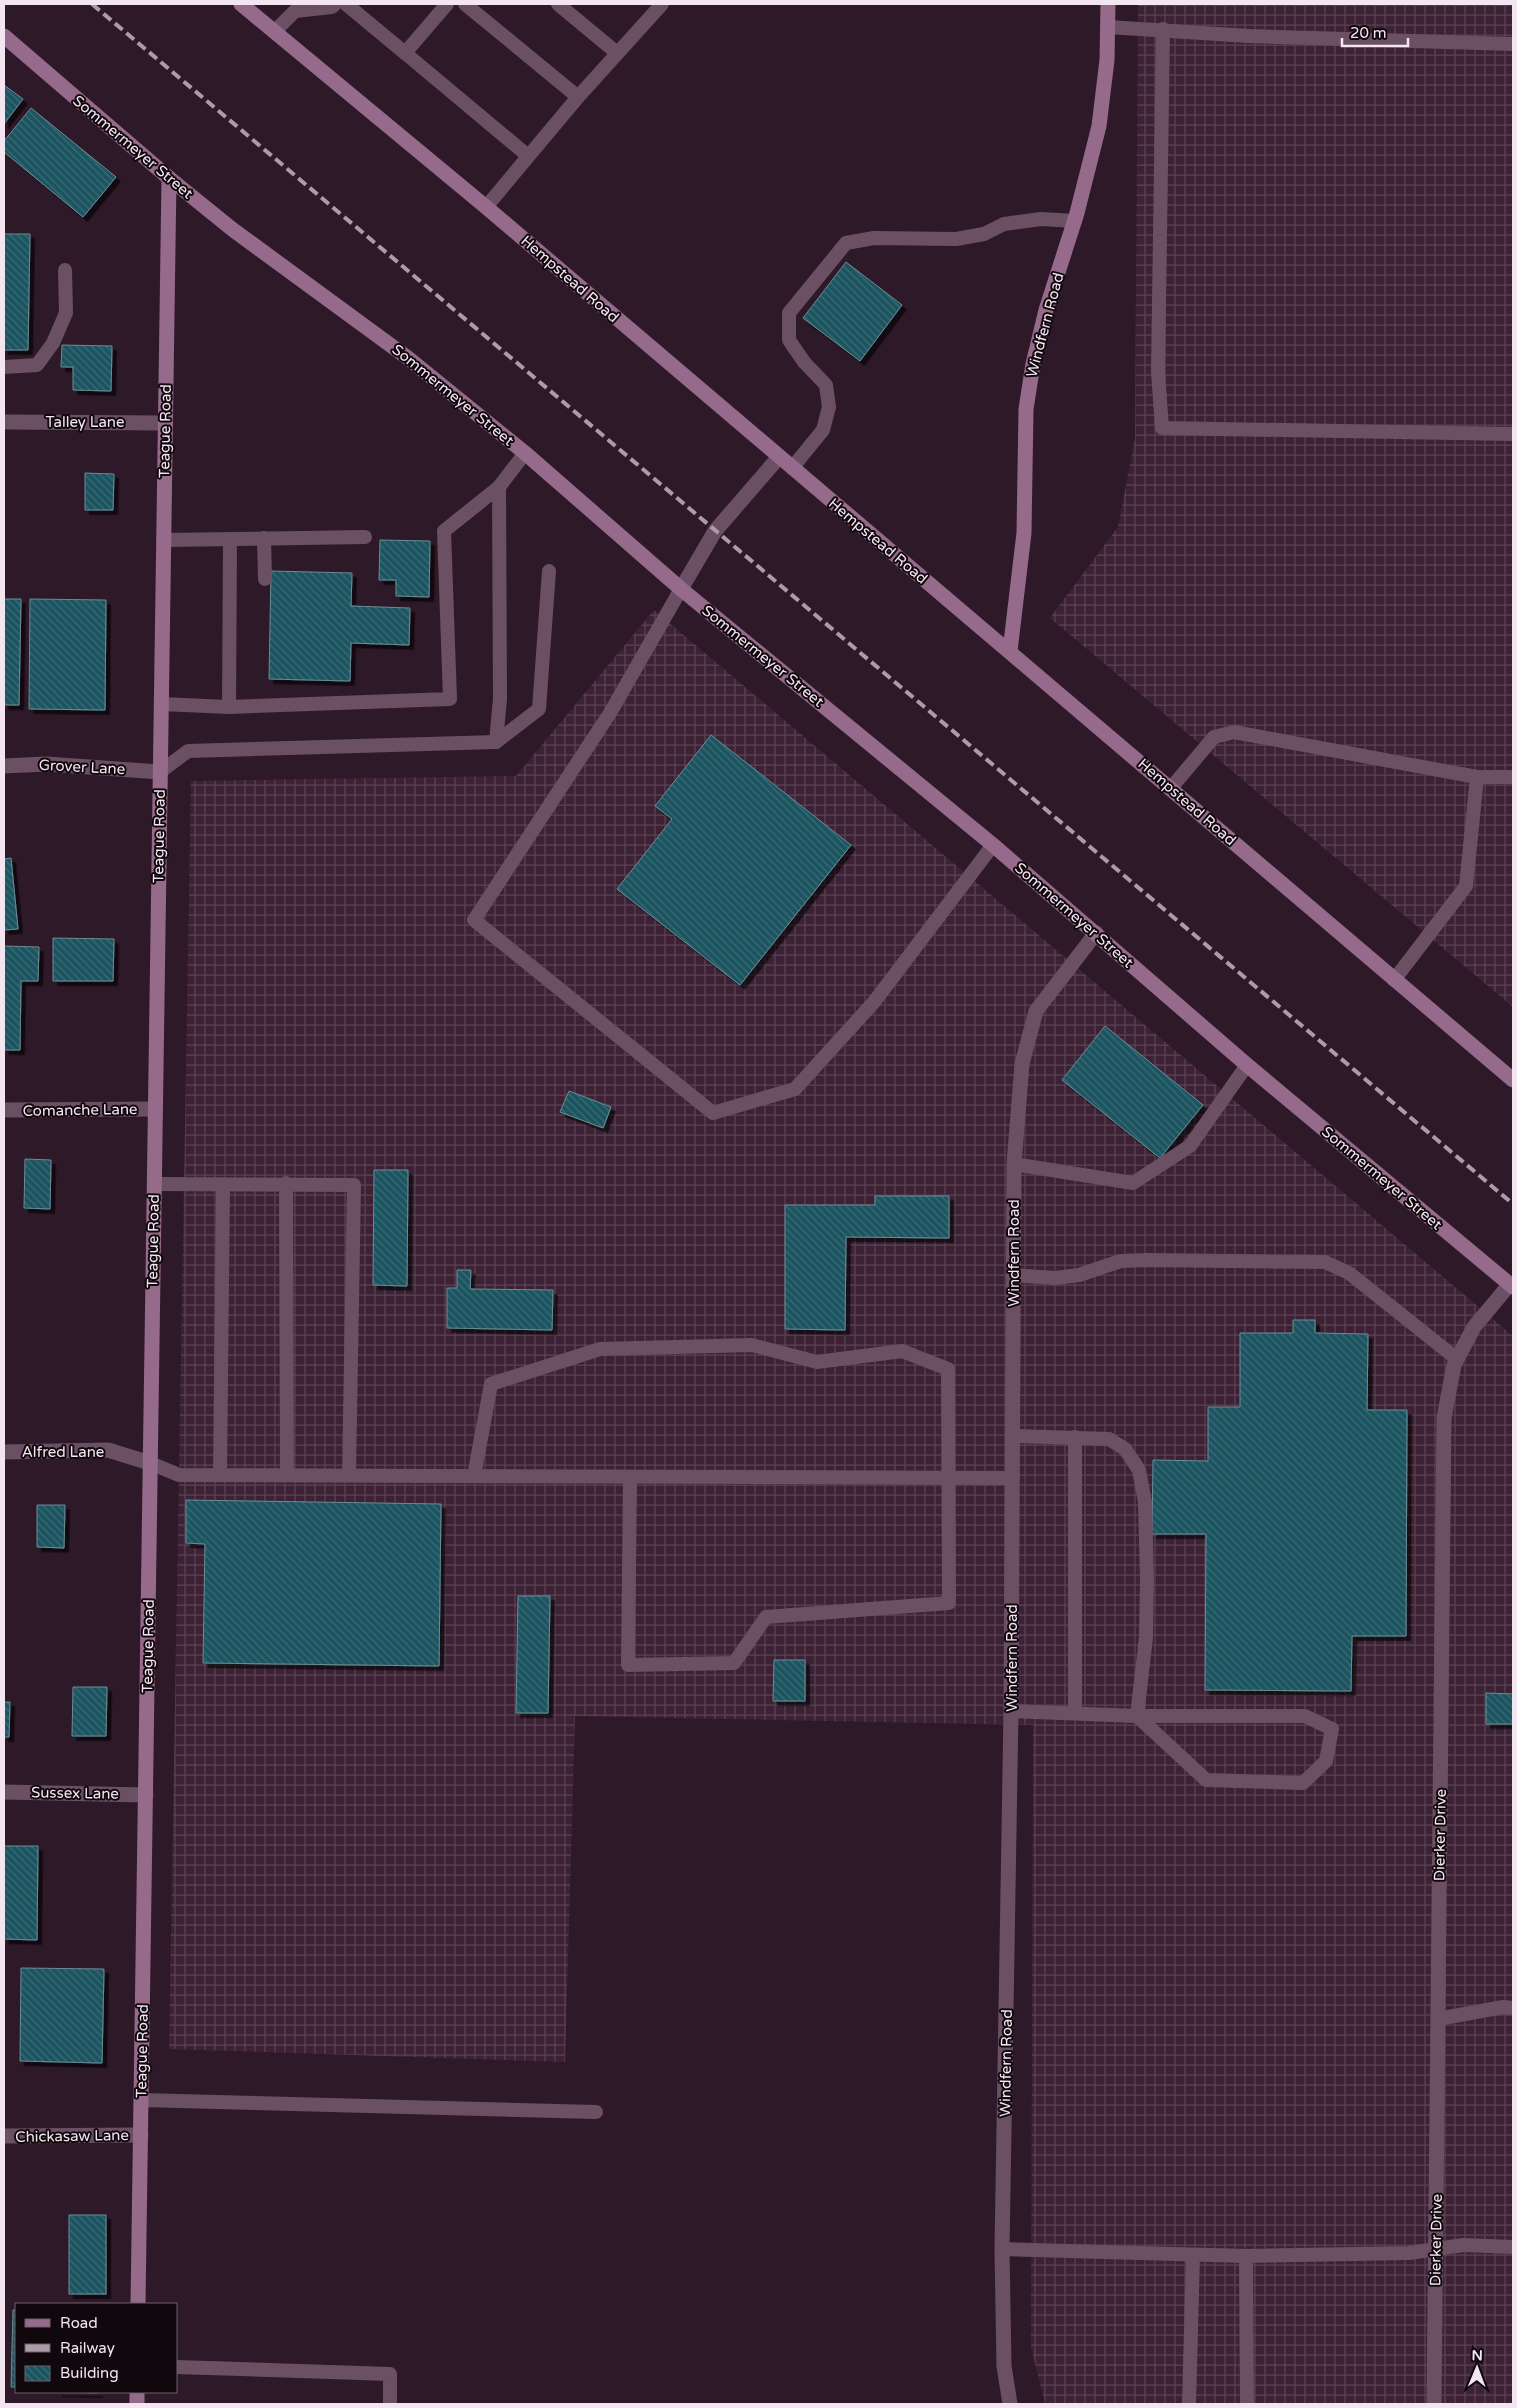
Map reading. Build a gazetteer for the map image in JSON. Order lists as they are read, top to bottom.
{
  "streets": {
    "street": [
      "Sommermeyer Street",
      "Hempstead Road",
      "Windfern Road",
      "Talley Lane",
      "Teague Road",
      "Grover Lane",
      "Comanche Lane",
      "Alfred Lane",
      "Sussex Lane",
      "Dierker Drive",
      "Chickasaw Lane"
    ]
  },
  "crossings": [
    ["Sommermeyer Street", "Windfern Road"],
    ["Sommermeyer Street", "Teague Road"],
    ["Sommermeyer Street", "Dierker Drive"],
    ["Hempstead Road", "Windfern Road"],
    ["Talley Lane", "Teague Road"],
    ["Teague Road", "Grover Lane"],
    ["Teague Road", "Comanche Lane"],
    ["Teague Road", "Alfred Lane"],
    ["Teague Road", "Sussex Lane"],
    ["Teague Road", "Chickasaw Lane"]
  ],
  "legend": ["Road", "Railway", "Building"],
  "scale_bar": "20 m",
  "north": "top"
}
